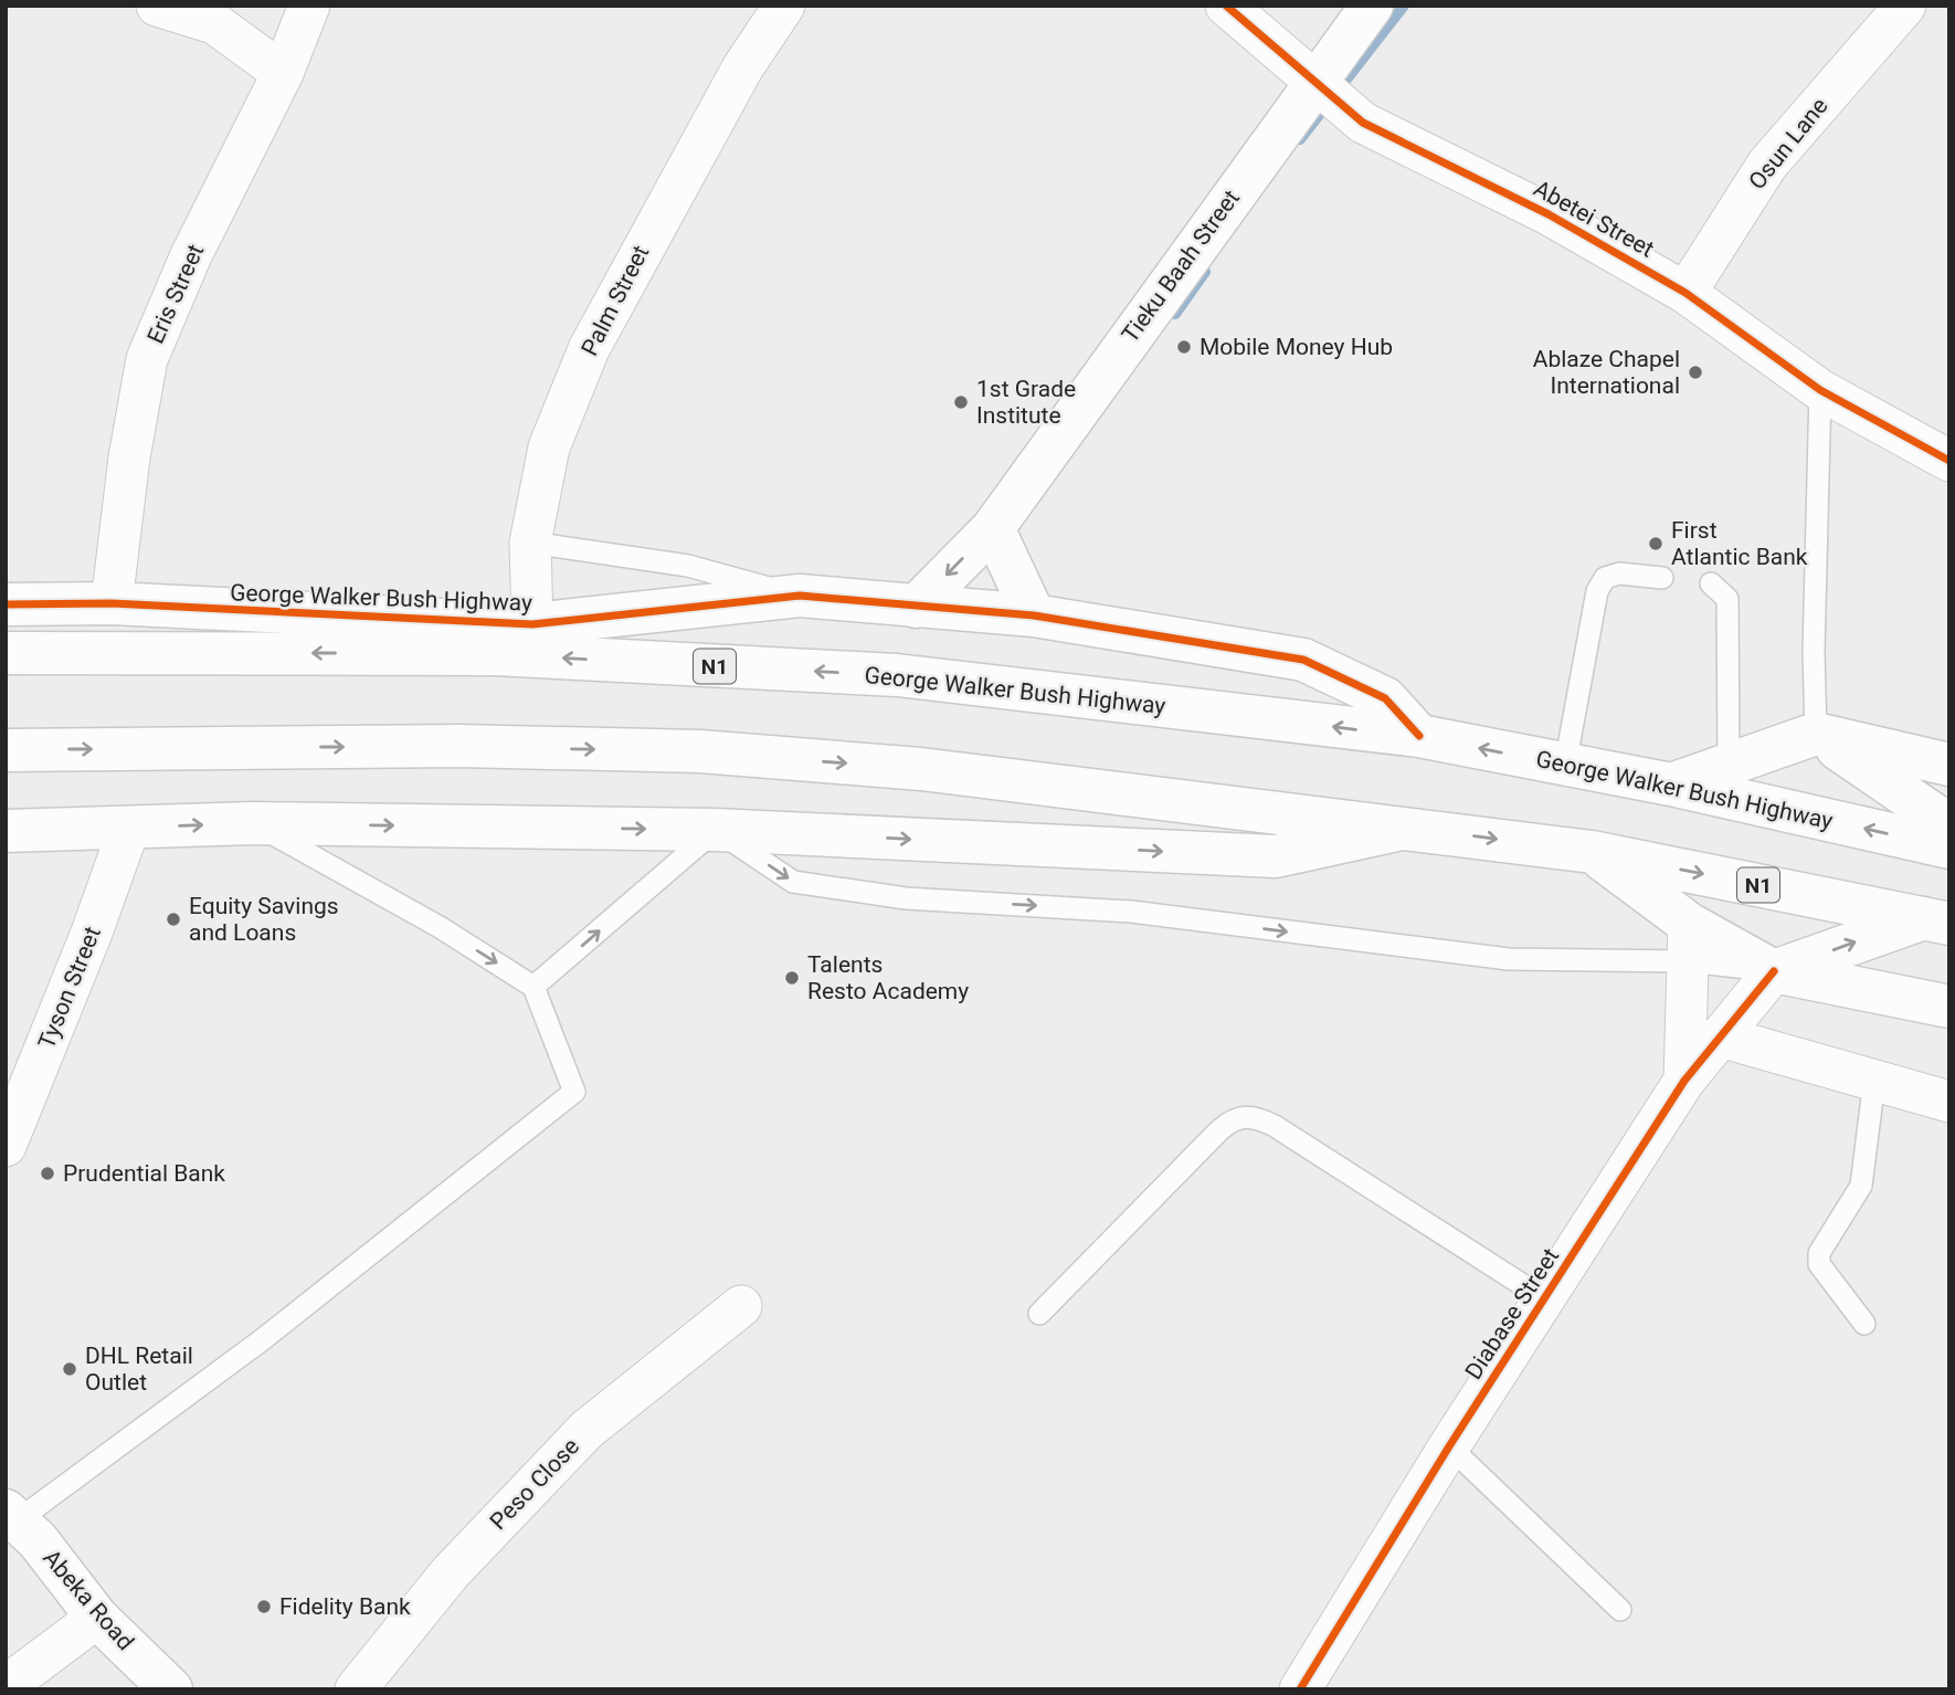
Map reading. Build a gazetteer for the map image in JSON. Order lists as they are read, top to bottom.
{
  "streets": {
    "main road": [
      "Tieku Baah Street",
      "George Walker Bush Highway",
      "N1",
      "Abeka Road"
    ],
    "street": [
      "Osun Lane",
      "Abetei Street",
      "Eris Street",
      "Palm Street",
      "Tyson Street",
      "Diabase Street",
      "Peso Close"
    ]
  },
  "crossings": [
    ["Osun Lane", "Abetei Street"],
    ["Abetei Street", "Tieku Baah Street"],
    ["Tieku Baah Street", "George Walker Bush Highway"],
    ["Eris Street", "George Walker Bush Highway"],
    ["Palm Street", "George Walker Bush Highway"]
  ],
  "places": [
    "Mobile Money Hub",
    "Ablaze Chapel International",
    "1st Grade Institute",
    "First Atlantic Bank",
    "Equity Savings and Loans",
    "Talents Resto Academy",
    "Prudential Bank",
    "DHL Retail Outlet",
    "Fidelity Bank"
  ]
}
